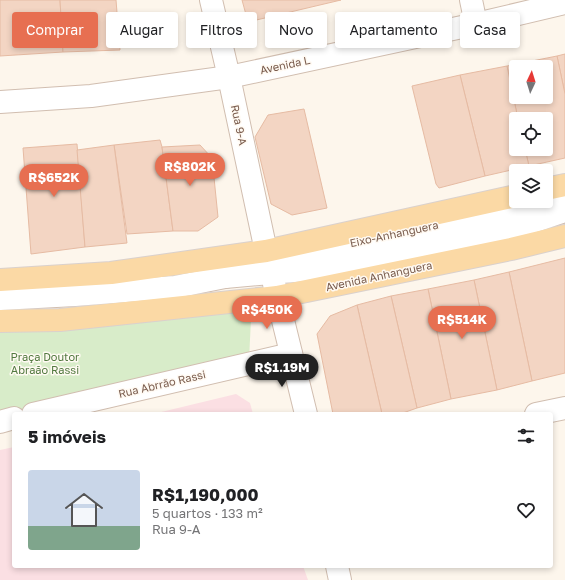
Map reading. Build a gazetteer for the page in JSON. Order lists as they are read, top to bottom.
{
  "streets": {
    "main road": ["Avenida Anhanguera"],
    "street": [
      "Avenida L",
      "Rua 9-A",
      "Eixo-Anhanguera",
      "Rua Abrrão Rassi"
    ]
  },
  "crossings": [
    ["Avenida L", "Rua 9-A"],
    ["Rua 9-A", "Eixo-Anhanguera"],
    ["Rua 9-A", "Avenida Anhanguera"]
  ],
  "parks": ["Praça Doutor Abraão Rassi"],
  "north": "top",
  "page": {
    "chip": [
      "Comprar",
      "Alugar",
      "Filtros",
      "Novo",
      "Apartamento",
      "Casa"
    ],
    "price": [
      "R$802K",
      "R$652K",
      "R$450K",
      "R$514K",
      "R$1.19M"
    ],
    "heading": "5 imóveis",
    "list": [
      {
        "name": "R$1,190,000",
        "note": "5 quartos · 133 m² · Rua 9-A"
      }
    ]
  }
}
